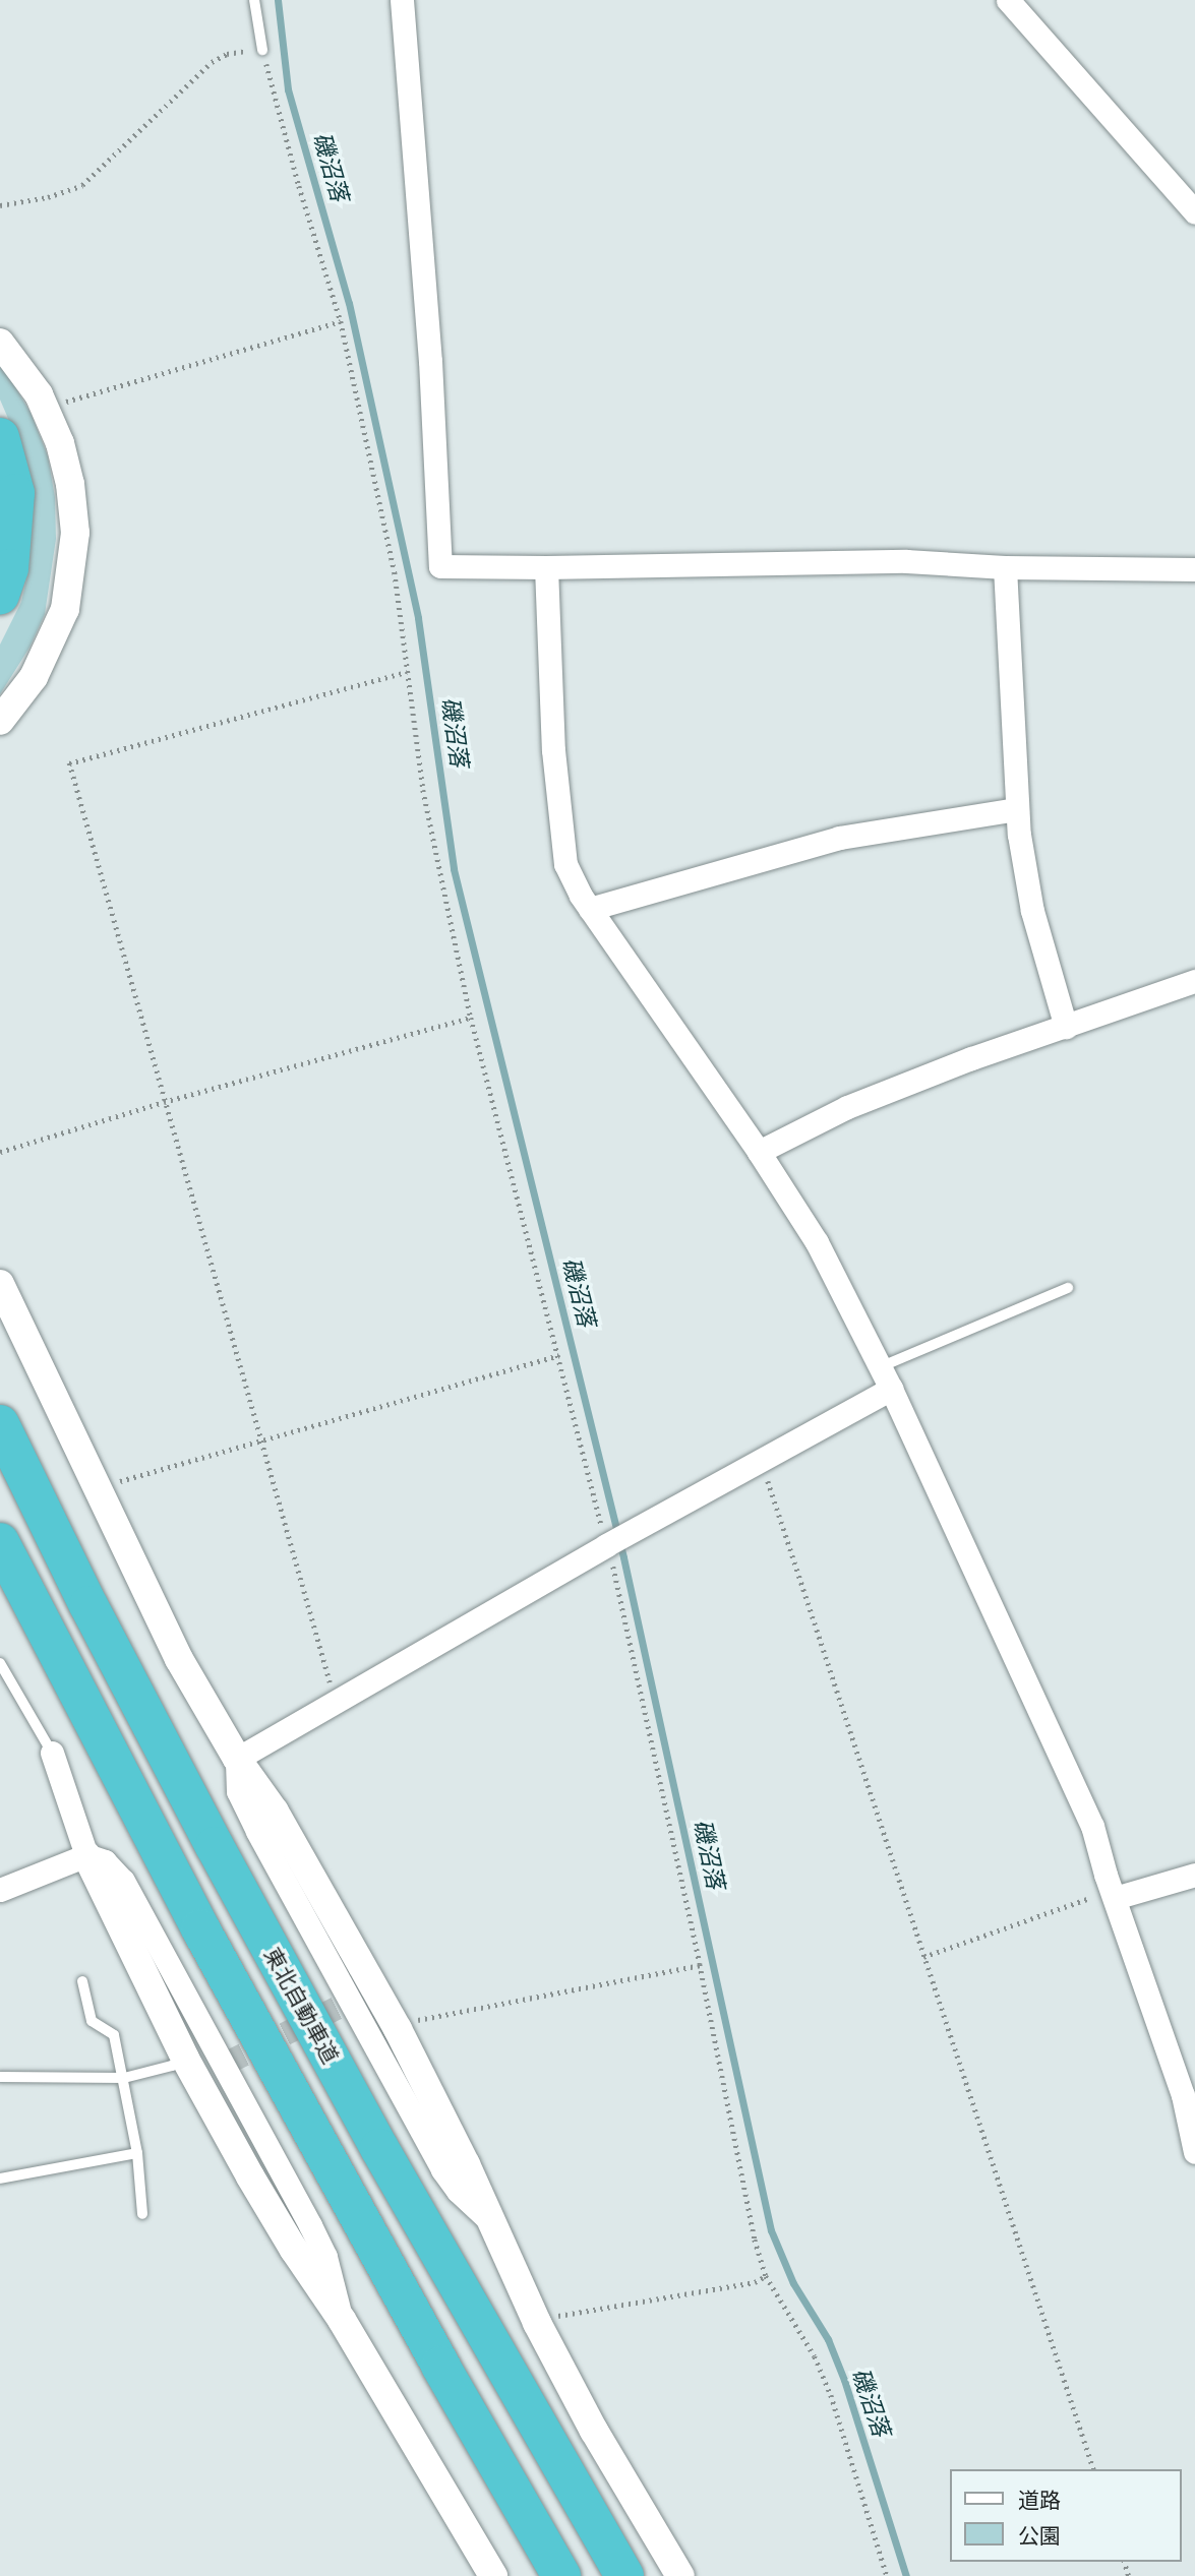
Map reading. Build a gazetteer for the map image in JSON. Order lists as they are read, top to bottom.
{
  "streets": {
    "highway": ["東北自動車道"]
  },
  "water": ["磯沼落"],
  "legend": ["道路", "公園"]
}
